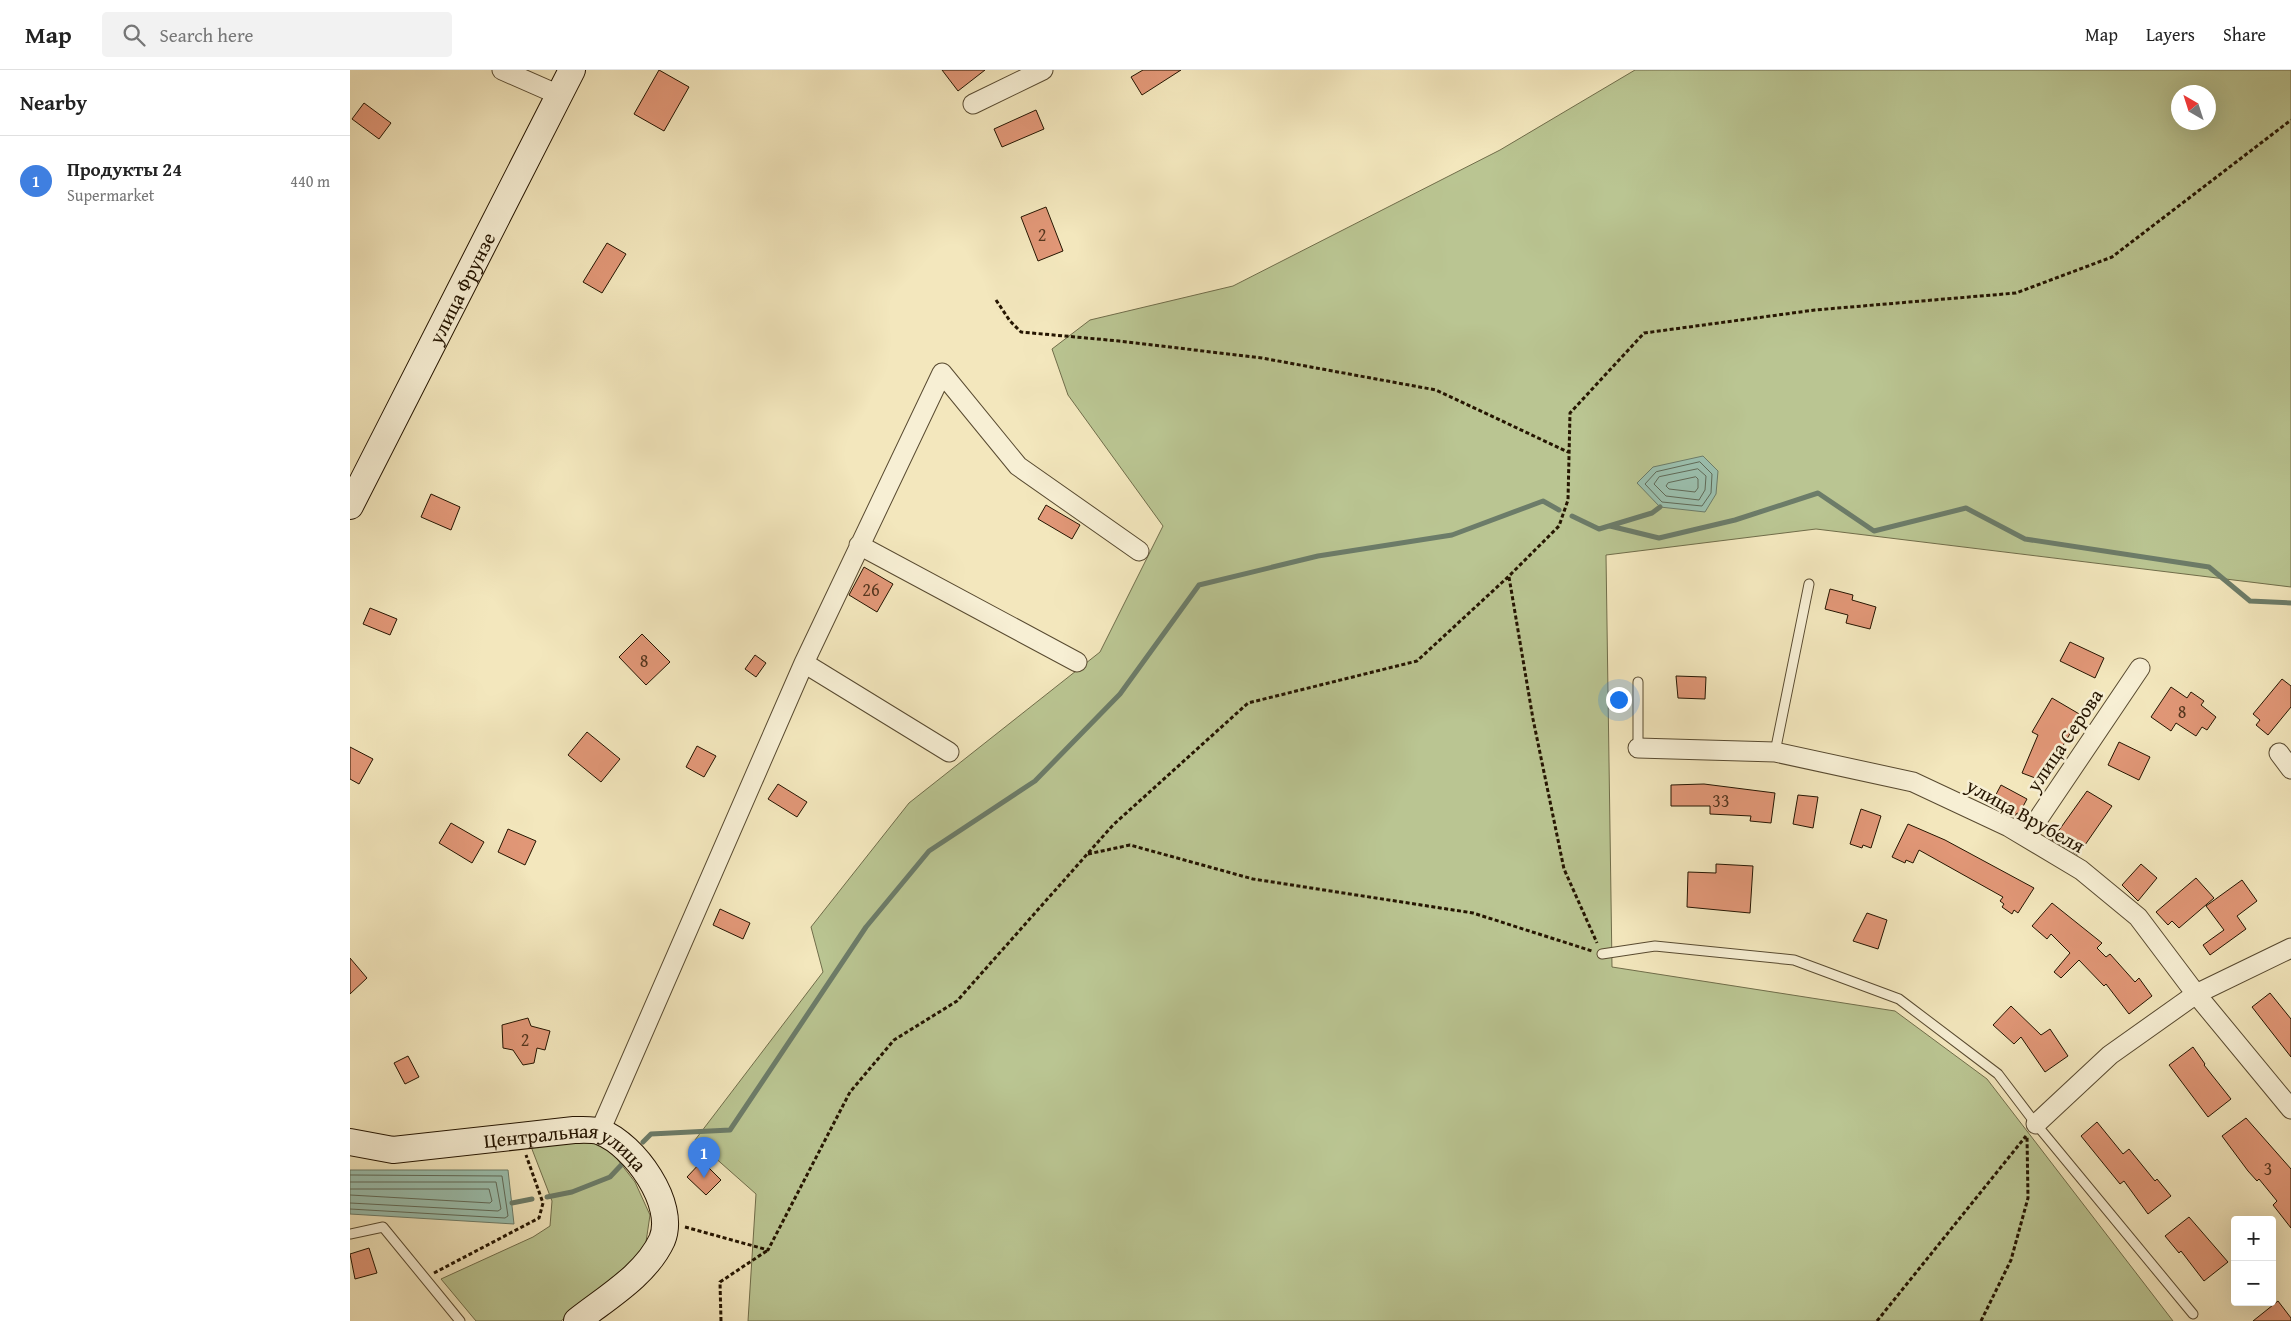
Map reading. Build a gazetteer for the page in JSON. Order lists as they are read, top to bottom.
{
  "streets": {
    "street": [
      "улица Фрунзе",
      "улица Серова",
      "улица Врубеля",
      "Центральная улица"
    ]
  },
  "crossings": [
    ["улица Серова", "улица Врубеля"]
  ],
  "house_numbers": [
    "2",
    "26",
    "8",
    "8",
    "33",
    "2",
    "3"
  ],
  "north": "top left",
  "page": {
    "header": "Map",
    "search": "Search here",
    "nav": ["Map", "Layers", "Share"],
    "heading": "Nearby",
    "list": [
      {
        "mark": "1",
        "name": "Продукты 24",
        "note": "Supermarket",
        "value": "440 m"
      }
    ],
    "pins": "1",
    "map_buttons": ["+", "−"]
  }
}
